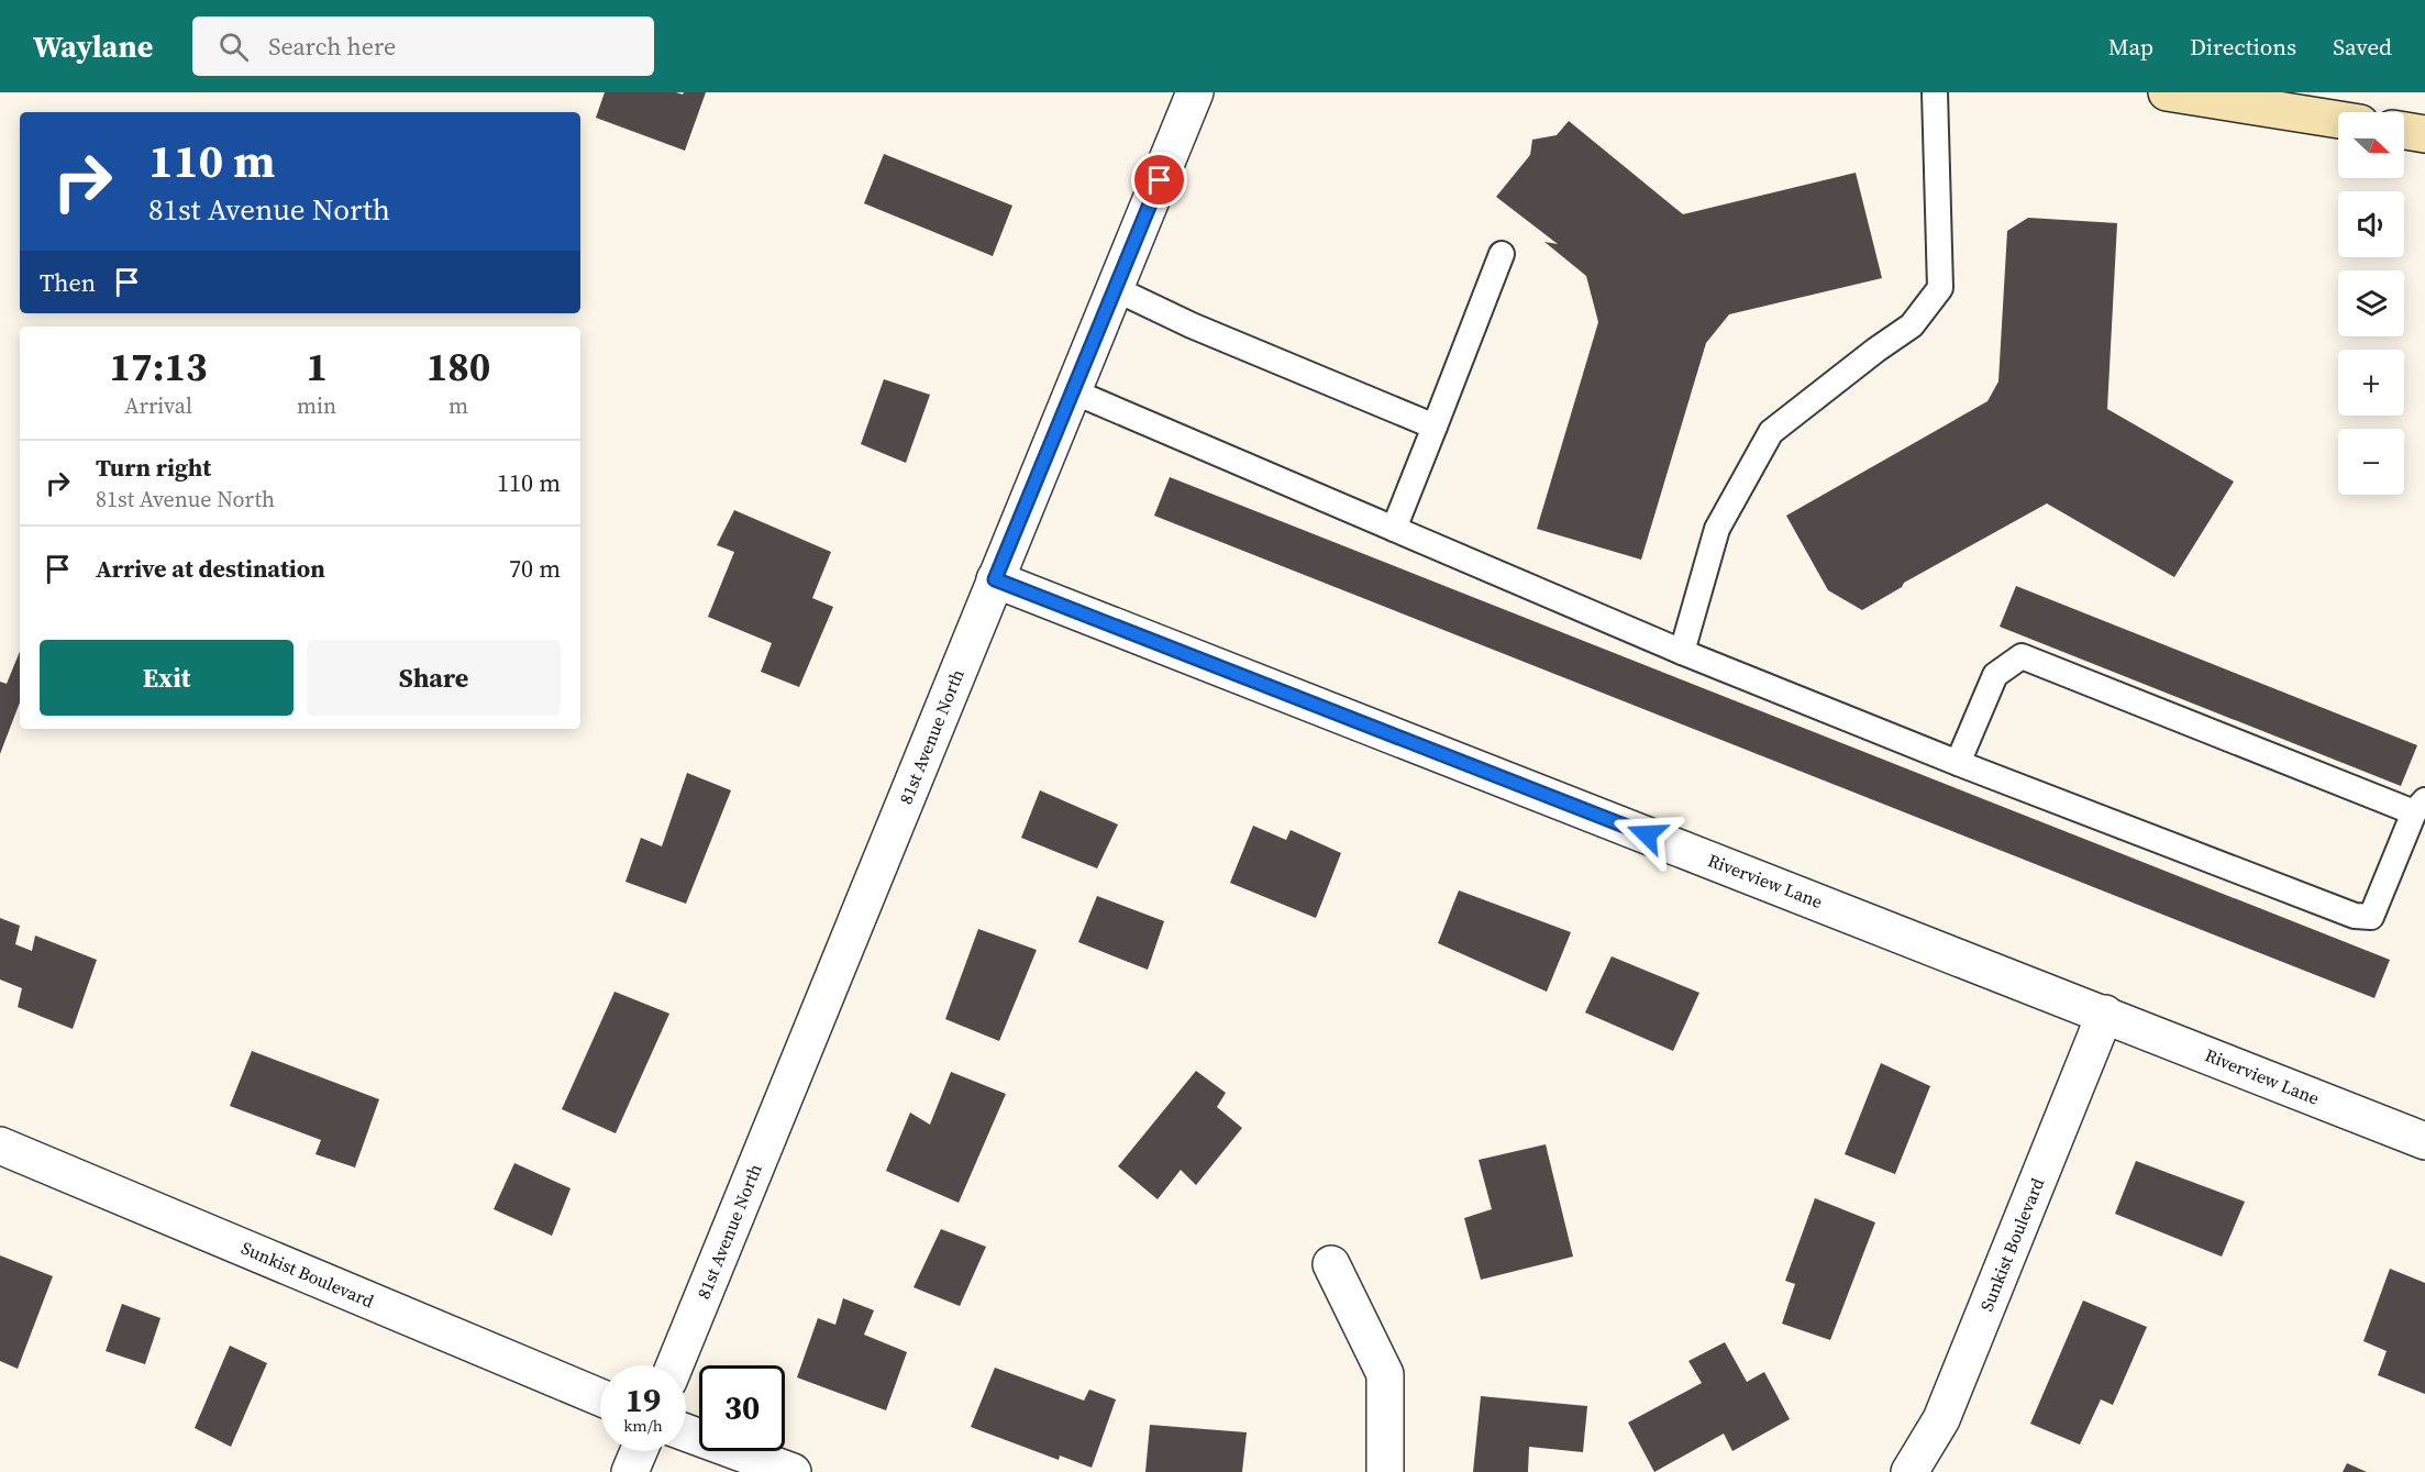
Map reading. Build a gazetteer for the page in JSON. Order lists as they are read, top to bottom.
{
  "streets": {
    "street": ["81st Avenue North", "Riverview Lane", "Sunkist Boulevard"]
  },
  "crossings": [
    ["81st Avenue North", "Riverview Lane"],
    ["Riverview Lane", "Sunkist Boulevard"]
  ],
  "north": "right",
  "page": {
    "header": "Waylane",
    "search": "Search here",
    "nav": ["Map", "Directions", "Saved"],
    "map_buttons": ["+", "−"],
    "turn": ["110 m", "81st Avenue North"],
    "then": "Then",
    "eta": [
      "17:13",
      "Arrival",
      "1",
      "min",
      "180",
      "m"
    ],
    "list": [
      {
        "name": "Turn right",
        "note": "81st Avenue North",
        "value": "110 m"
      },
      {
        "name": "Arrive at destination",
        "value": "70 m"
      }
    ],
    "buttons": ["Exit", "Share"],
    "speed": "19 km/h",
    "limit": "30"
  }
}
